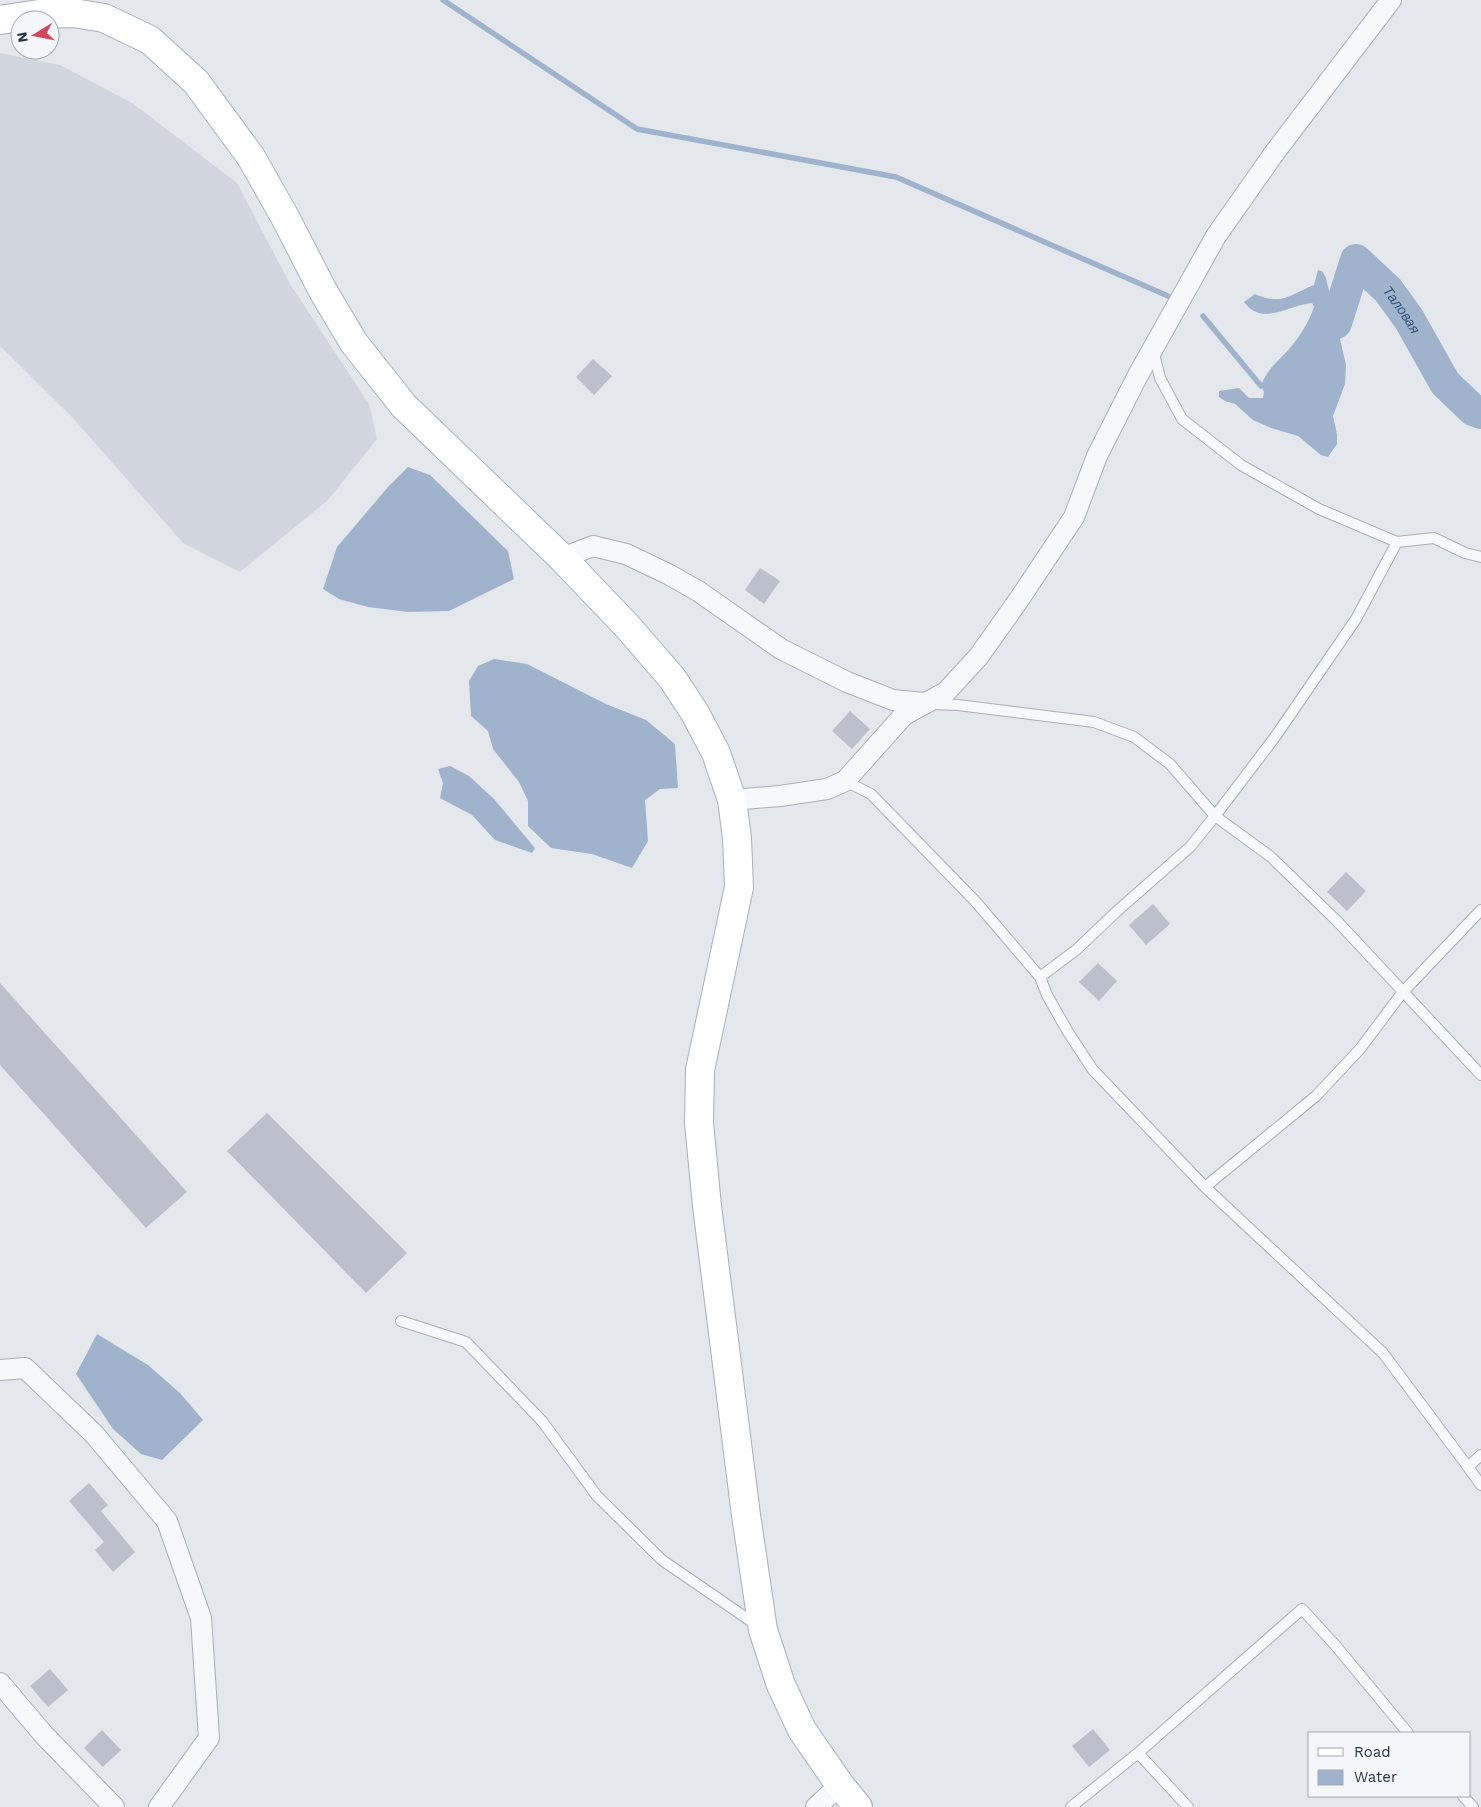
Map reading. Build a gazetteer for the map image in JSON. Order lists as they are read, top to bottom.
{
  "water": ["Таловая"],
  "legend": ["Road", "Water"],
  "north": "left"
}
